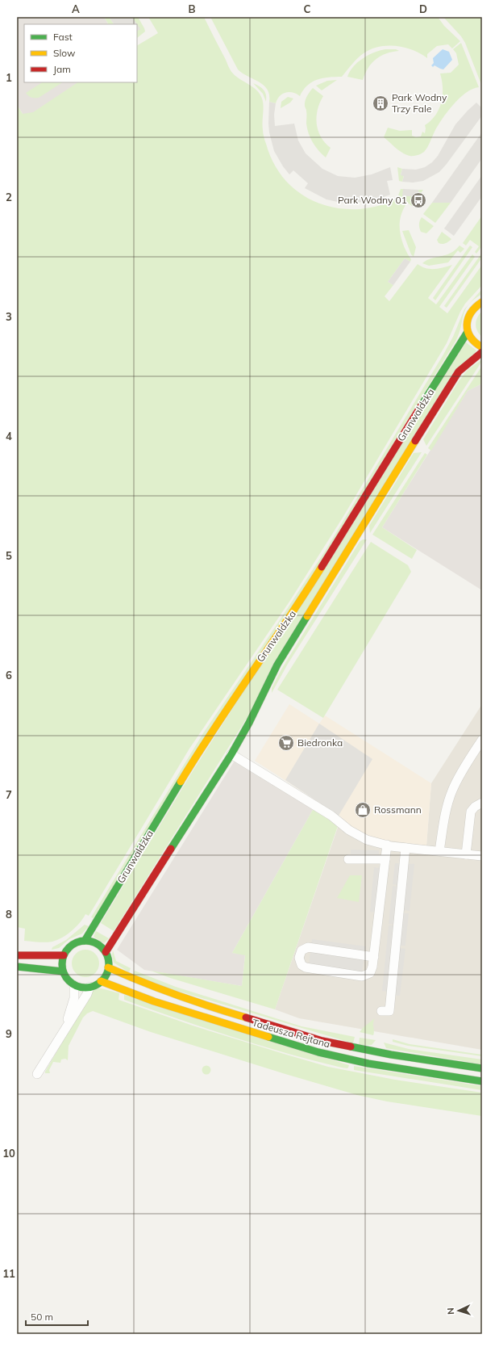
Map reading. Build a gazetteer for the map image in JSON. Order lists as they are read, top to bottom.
{
  "streets": {
    "street": ["Grunwaldzka", "Tadeusza Rejtana"]
  },
  "crossings": [
    ["Grunwaldzka", "Tadeusza Rejtana"]
  ],
  "places": {
    "building": ["Park Wodny Trzy Fale"],
    "bus stop": ["Park Wodny 01"],
    "supermarket": ["Biedronka"],
    "shop": ["Rossmann"]
  },
  "legend": ["Fast", "Slow", "Jam"],
  "scale_bar": "50 m",
  "north": "left",
  "grid": {
    "columns": [
      "A",
      "B",
      "C",
      "D"
    ],
    "rows": [
      "1",
      "2",
      "3",
      "4",
      "5",
      "6",
      "7",
      "8",
      "9",
      "10",
      "11"
    ]
  }
}
